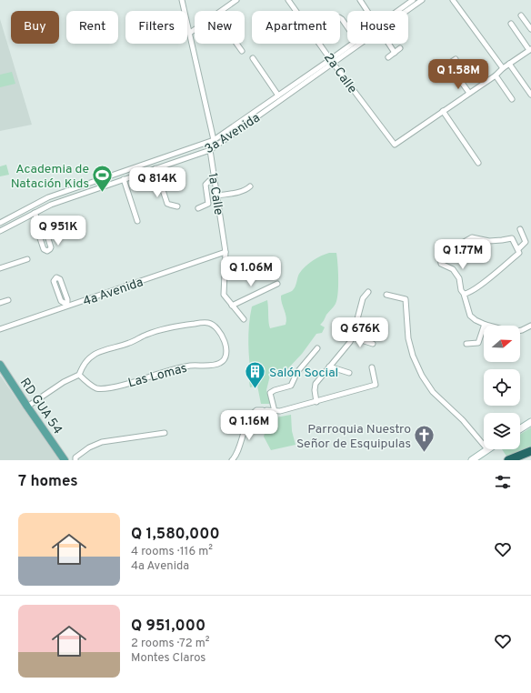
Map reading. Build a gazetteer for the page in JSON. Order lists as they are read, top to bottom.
{
  "streets": {
    "main road": ["RD GUA 54"],
    "street": [
      "2a Calle",
      "3a Avenida",
      "1a Calle",
      "4a Avenida",
      "Las Lomas"
    ]
  },
  "crossings": [
    ["2a Calle", "3a Avenida"],
    ["3a Avenida", "1a Calle"],
    ["1a Calle", "4a Avenida"]
  ],
  "places": {
    "sports": ["Academia de Natación Kids"],
    "building": ["Salón Social"],
    "church": ["Parroquia Nuestro Señor de Esquipulas"]
  },
  "north": "right",
  "page": {
    "chip": [
      "Buy",
      "Rent",
      "Filters",
      "New",
      "Apartment",
      "House"
    ],
    "price": [
      "Q 1.58M",
      "Q 814K",
      "Q 951K",
      "Q 1.77M",
      "Q 1.06M",
      "Q 676K",
      "Q 1.16M"
    ],
    "heading": "7 homes",
    "list": [
      {
        "name": "Q 1,580,000",
        "note": "4 rooms · 116 m² · 4a Avenida"
      },
      {
        "name": "Q 951,000",
        "note": "2 rooms · 72 m² · Montes Claros"
      }
    ]
  }
}
